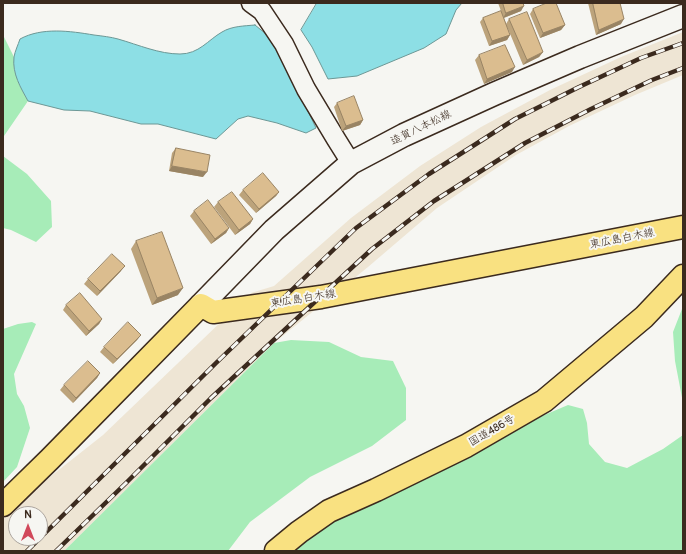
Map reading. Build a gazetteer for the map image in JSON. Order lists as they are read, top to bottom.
{
  "streets": {
    "main road": ["造賀八本松線", "東広島白木線", "国道486号"]
  },
  "crossings": [
    ["造賀八本松線", "東広島白木線"]
  ],
  "north": "top"
}
